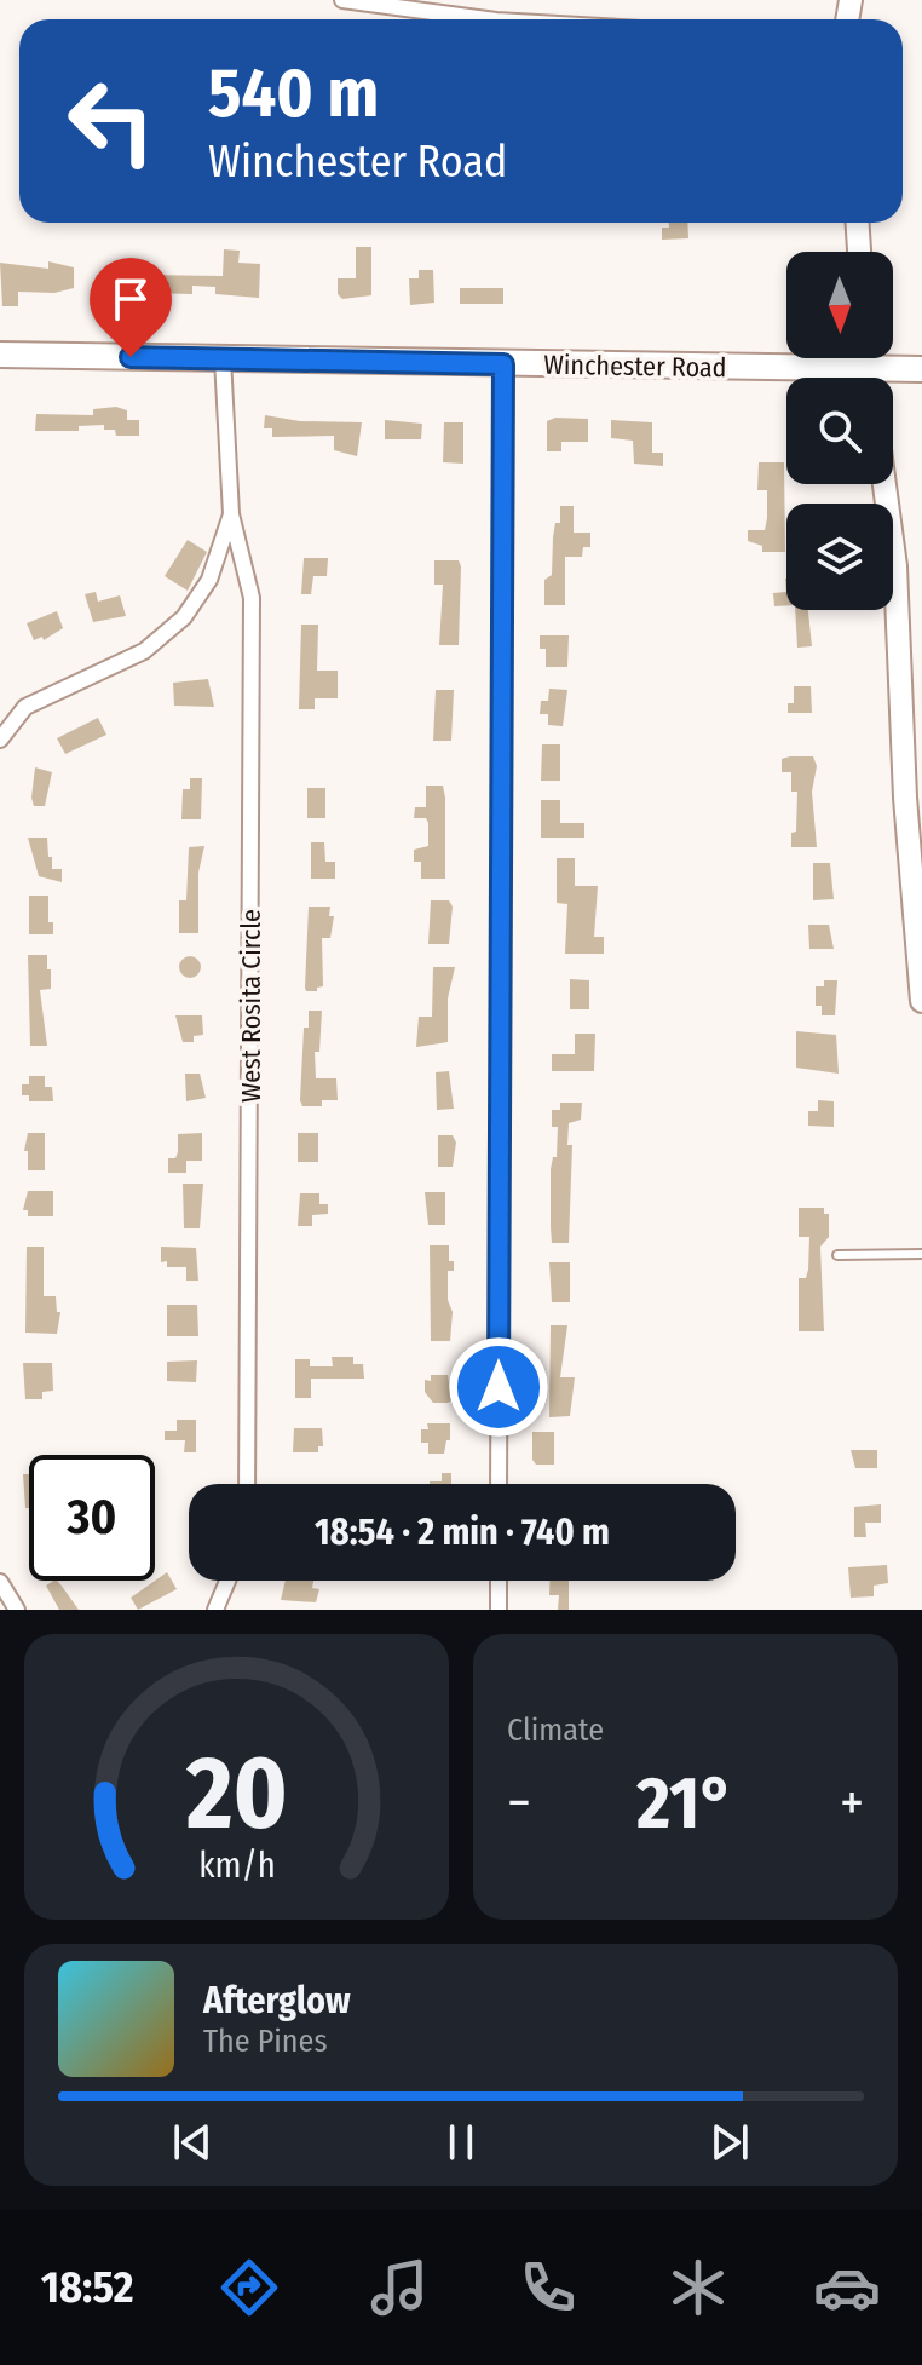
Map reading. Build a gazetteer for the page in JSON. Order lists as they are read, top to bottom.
{
  "streets": {
    "main road": ["Winchester Road"],
    "street": ["West Rosita Circle"]
  },
  "north": "bottom",
  "page": {
    "turn": ["540 m", "Winchester Road"],
    "limit": "30",
    "trip": "18:54 · 2 min · 740 m",
    "tile": "Climate",
    "heat": ["−", "21°", "+"],
    "song": ["Afterglow", "The Pines"],
    "tabs": "18:52",
    "gauge": ["20", "km/h"]
  }
}
